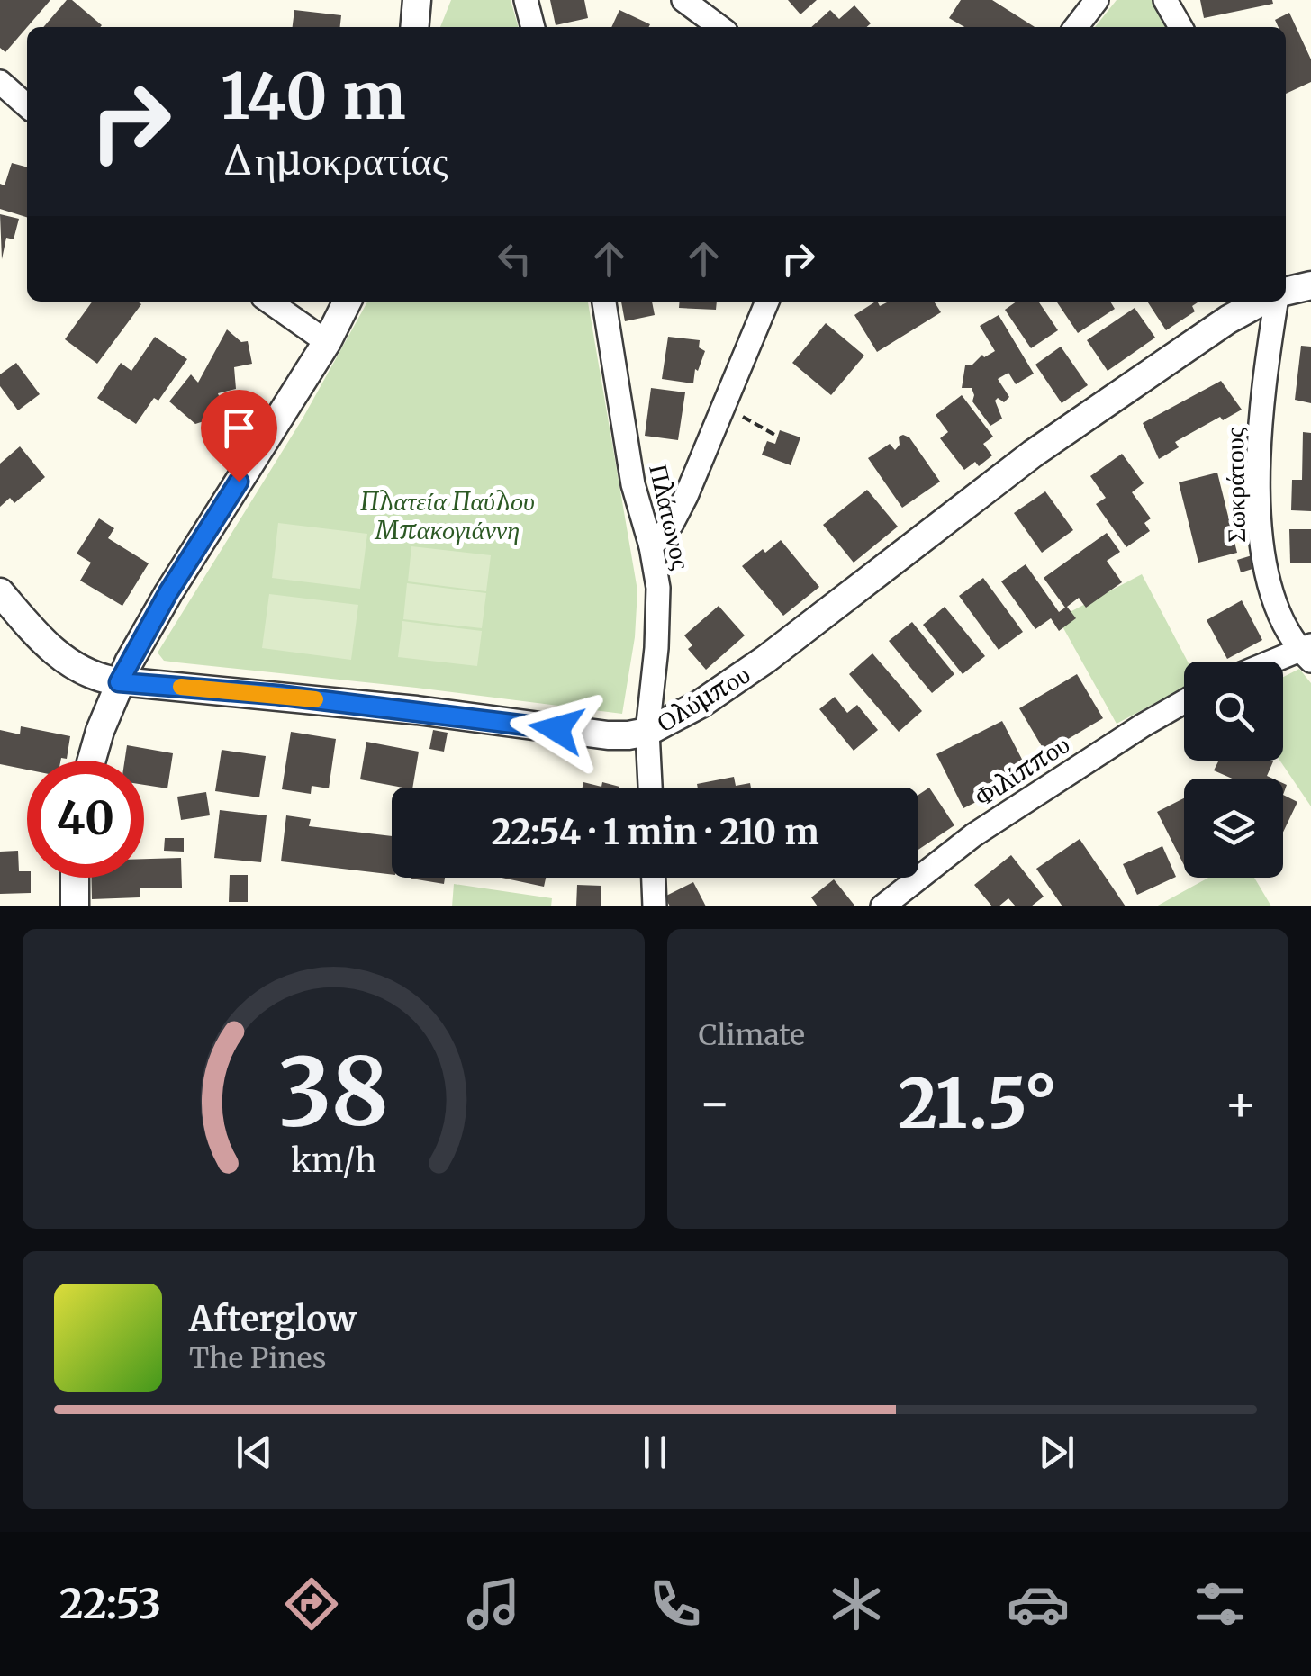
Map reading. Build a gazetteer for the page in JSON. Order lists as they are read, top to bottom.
{
  "streets": {
    "street": [
      "Σωκράτους",
      "Πλάτωνος",
      "Ολύμπου",
      "Φιλίππου"
    ]
  },
  "crossings": [
    ["Πλάτωνος", "Ολύμπου"]
  ],
  "parks": ["Πλατεία Παύλου Μπακογιάννη"],
  "page": {
    "turn": ["140 m", "Δημοκρατίας"],
    "limit": "40",
    "trip": "22:54 · 1 min · 210 m",
    "tile": "Climate",
    "heat": ["−", "21.5°", "+"],
    "song": ["Afterglow", "The Pines"],
    "tabs": "22:53",
    "gauge": ["38", "km/h"]
  }
}
